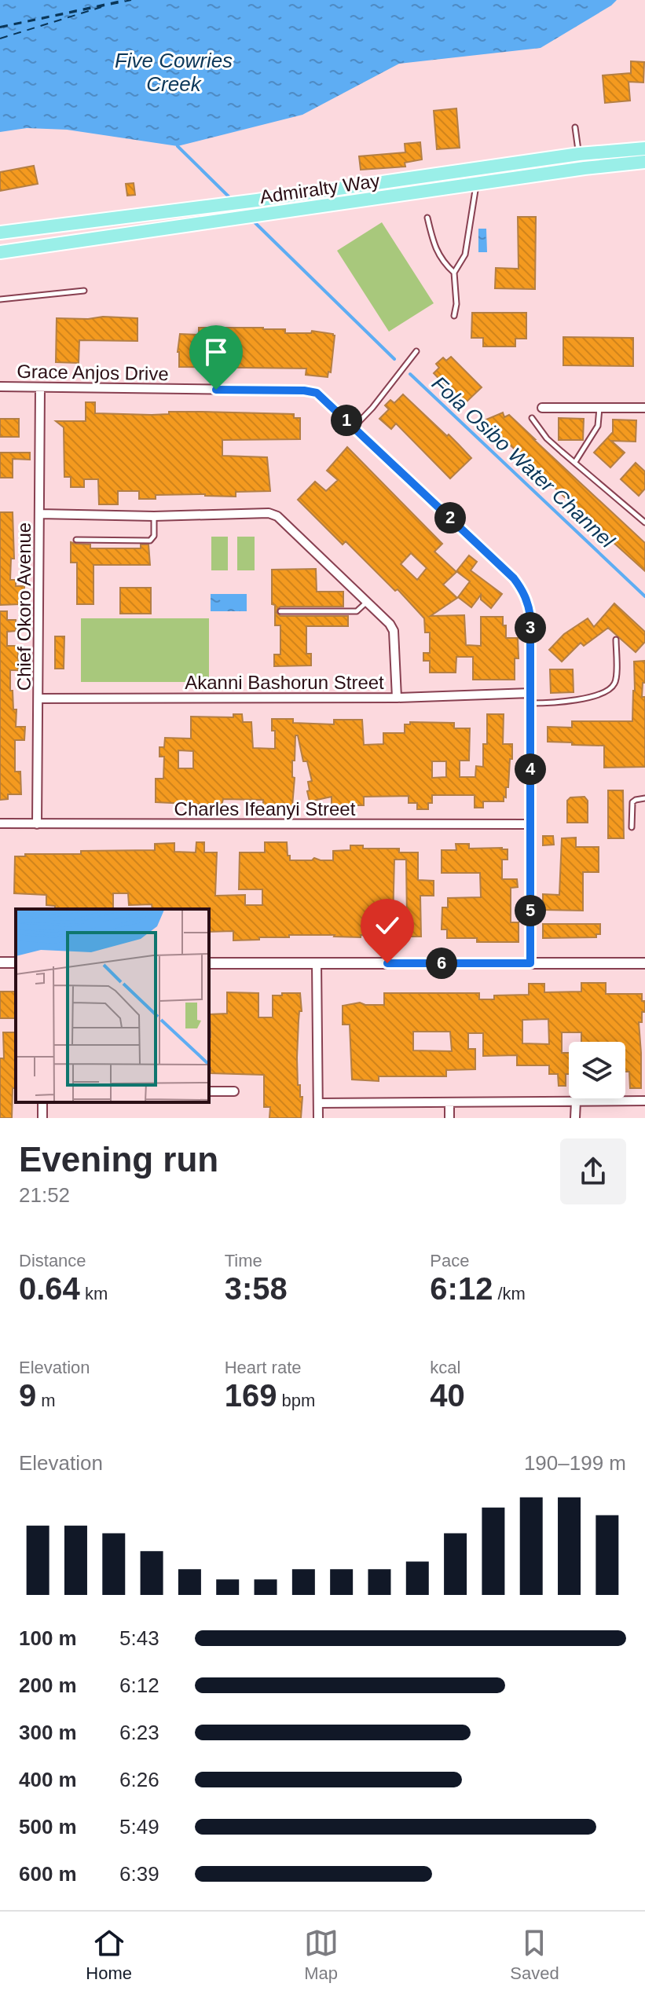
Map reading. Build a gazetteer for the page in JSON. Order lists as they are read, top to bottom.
{
  "streets": {
    "main road": ["Admiralty Way"],
    "street": [
      "Grace Anjos Drive",
      "Chief Okoro Avenue",
      "Akanni Bashorun Street",
      "Charles Ifeanyi Street"
    ]
  },
  "crossings": [
    ["Grace Anjos Drive", "Chief Okoro Avenue"],
    ["Grace Anjos Drive", "Akanni Bashorun Street"],
    ["Grace Anjos Drive", "Charles Ifeanyi Street"],
    ["Chief Okoro Avenue", "Akanni Bashorun Street"],
    ["Chief Okoro Avenue", "Charles Ifeanyi Street"]
  ],
  "water": ["Five Cowries Creek", "Fola Osibo Water Channel"],
  "page": {
    "pins": [
      "1",
      "2",
      "3",
      "4",
      "5",
      "6"
    ],
    "heading": ["Evening run", "21:52"],
    "stats": [
      ["Distance", "0.64 km"],
      ["Time", "3:58"],
      ["Pace", "6:12 /km"],
      ["Elevation", "9 m"],
      ["Heart rate", "169 bpm"],
      ["kcal", "40"]
    ],
    "chart": ["Elevation", "190–199 m"],
    "list": [
      {
        "name": "100 m",
        "note": "5:43"
      },
      {
        "name": "200 m",
        "note": "6:12"
      },
      {
        "name": "300 m",
        "note": "6:23"
      },
      {
        "name": "400 m",
        "note": "6:26"
      },
      {
        "name": "500 m",
        "note": "5:49"
      },
      {
        "name": "600 m",
        "note": "6:39"
      }
    ],
    "tabs": ["Home", "Map", "Saved"]
  }
}
